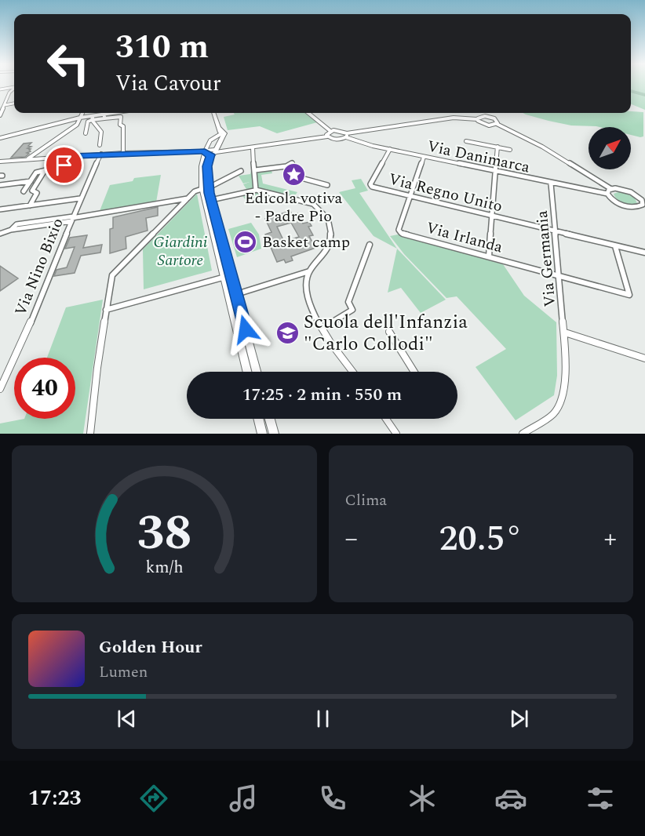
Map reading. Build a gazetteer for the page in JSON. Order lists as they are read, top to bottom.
{
  "streets": {
    "street": [
      "Via Danimarca",
      "Via Regno Unito",
      "Via Irlanda",
      "Via Germania",
      "Via Nino Bixio"
    ]
  },
  "crossings": [
    ["Via Danimarca", "Via Regno Unito"],
    ["Via Danimarca", "Via Germania"],
    ["Via Regno Unito", "Via Irlanda"],
    ["Via Regno Unito", "Via Germania"],
    ["Via Irlanda", "Via Germania"]
  ],
  "parks": ["Giardini Sartore"],
  "places": {
    "place": ["Edicola votiva - Padre Pio"],
    "sports": ["Basket camp"],
    "school or university": ["Scuola dell'Infanzia \"Carlo Collodi\""]
  },
  "north": "top right",
  "page": {
    "turn": ["310 m", "Via Cavour"],
    "limit": "40",
    "trip": "17:25 · 2 min · 550 m",
    "tile": "Clima",
    "heat": ["−", "20.5°", "+"],
    "song": ["Golden Hour", "Lumen"],
    "tabs": "17:23",
    "gauge": ["38", "km/h"]
  }
}
